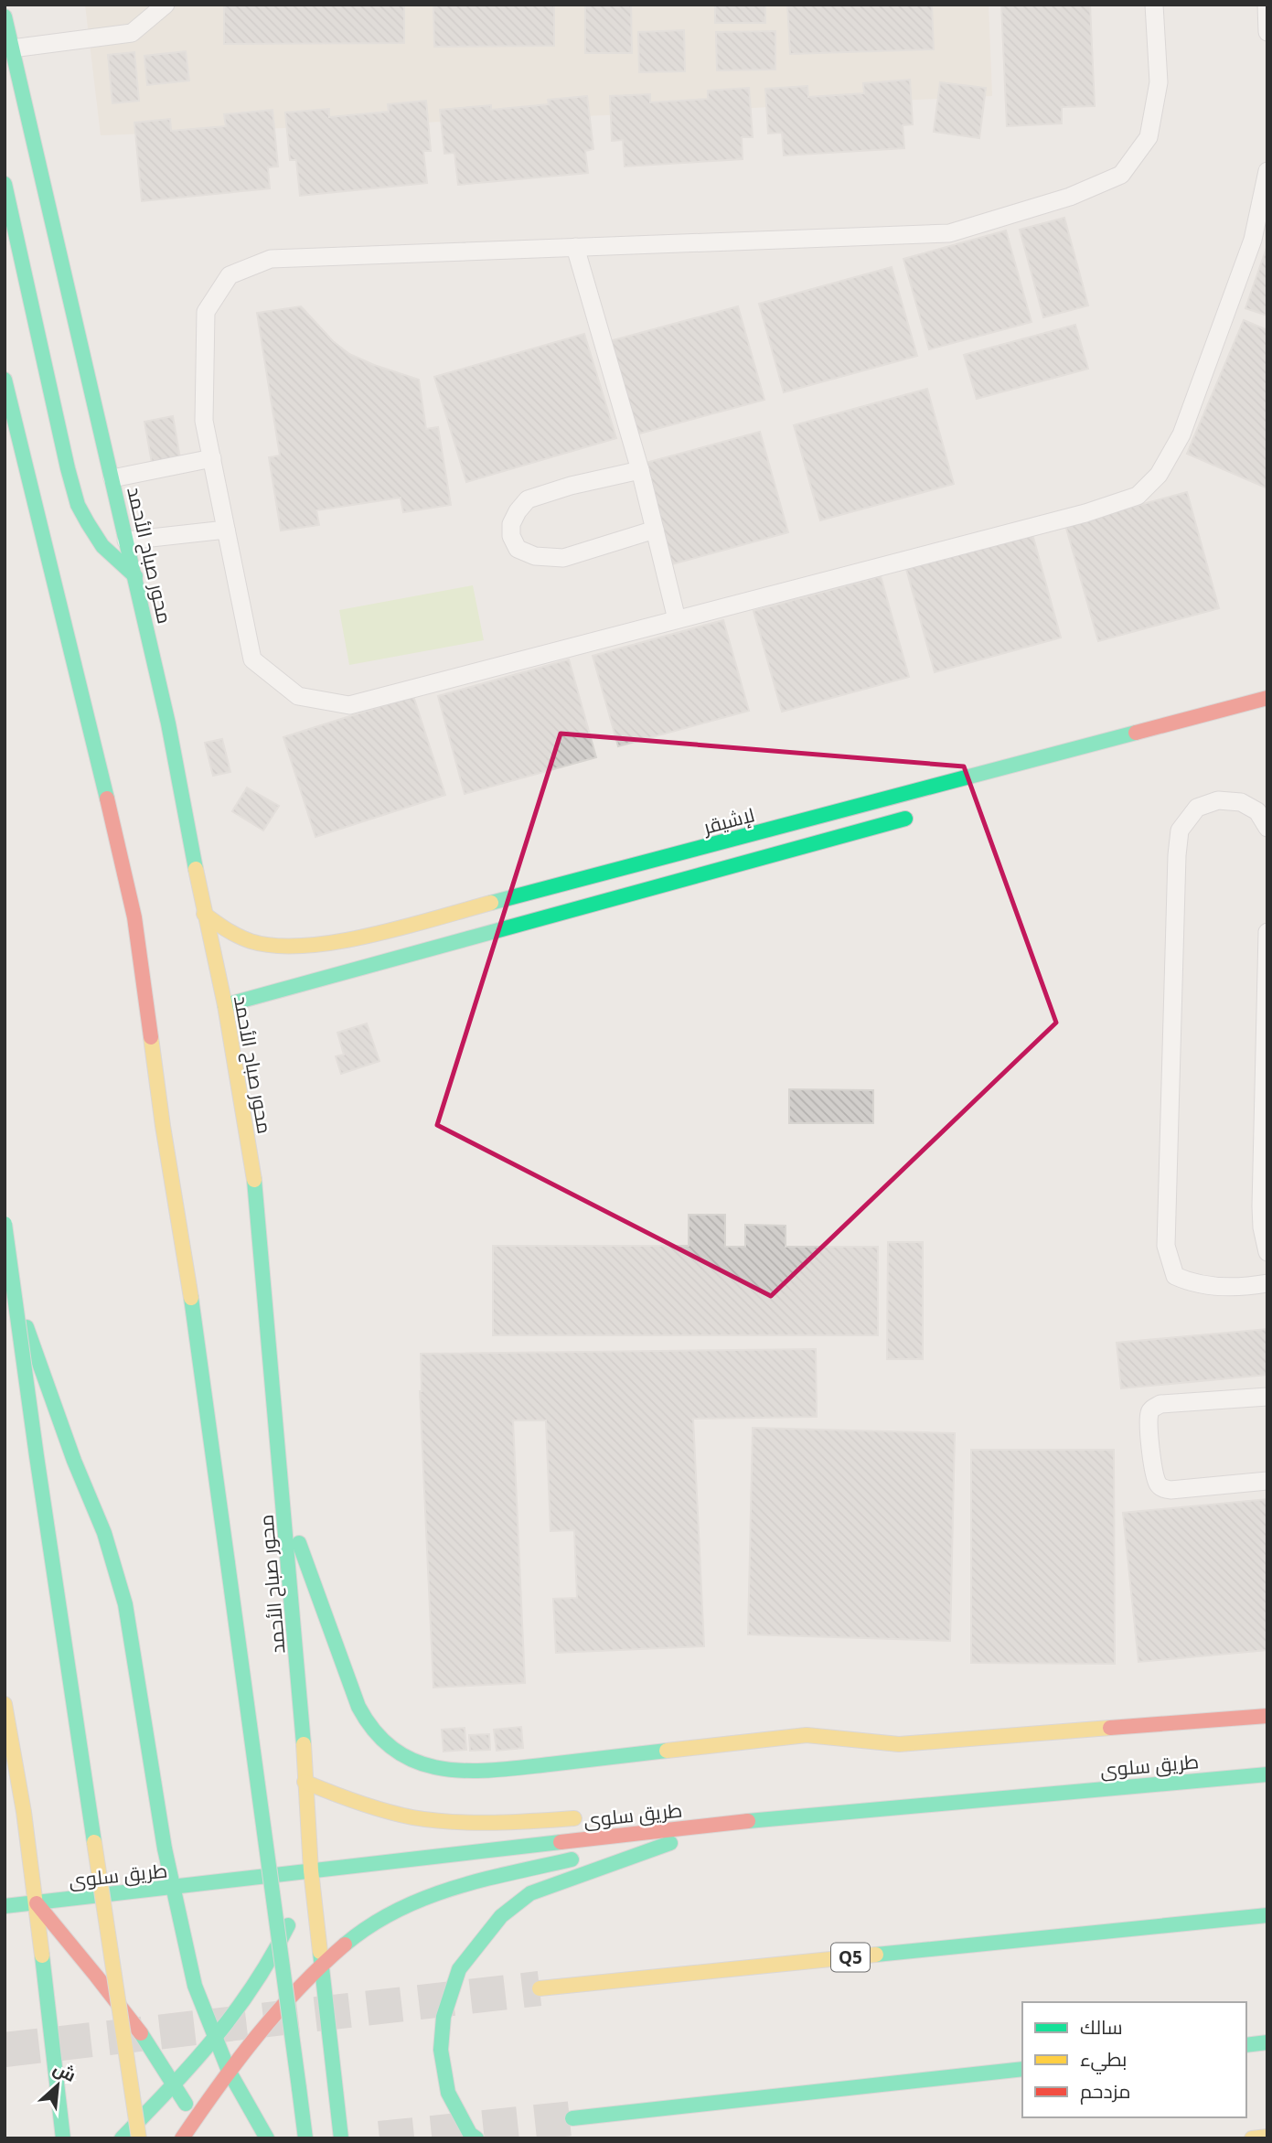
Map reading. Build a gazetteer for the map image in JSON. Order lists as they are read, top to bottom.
{
  "streets": {
    "main road": [
      "محور صباح الأحمد",
      "لإشيقر",
      "طريق سلوى",
      "Q5"
    ]
  },
  "crossings": [
    ["محور صباح الأحمد", "لإشيقر"],
    ["محور صباح الأحمد", "طريق سلوى"]
  ],
  "legend": ["سالك", "بطيء", "مزدحم"],
  "north": "top right"
}
